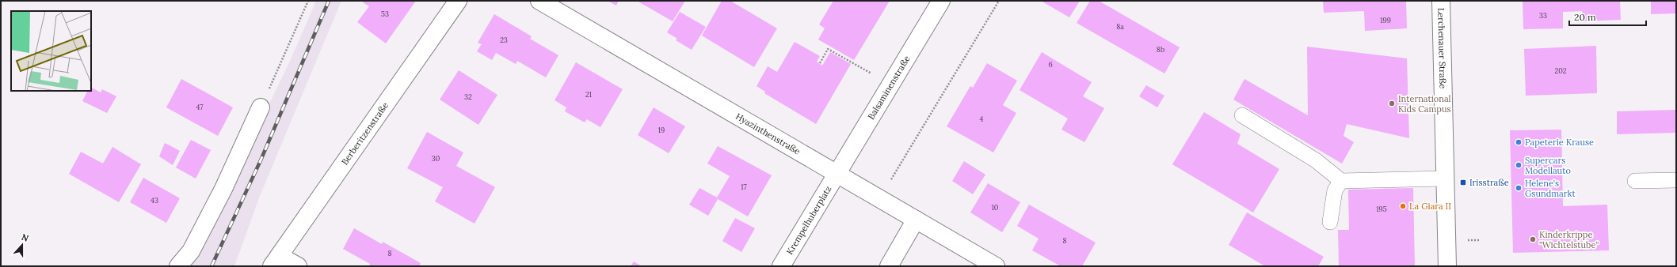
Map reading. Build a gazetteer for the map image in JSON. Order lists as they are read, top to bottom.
{
  "streets": {
    "street": [
      "Lerchenauer Straße",
      "Balsaminenstraße",
      "Berberitzenstraße",
      "Hyazinthenstraße",
      "Krempelhuberplatz"
    ]
  },
  "crossings": [
    ["Balsaminenstraße", "Hyazinthenstraße"],
    ["Balsaminenstraße", "Krempelhuberplatz"],
    ["Hyazinthenstraße", "Krempelhuberplatz"]
  ],
  "places": {
    "other": [
      "International Kids Campus",
      "Papeterie Krause",
      "Supercars Modellauto",
      "Helene's Gsundmarkt",
      "La Giara II",
      "Kinderkrippe \"Wichtelstube\""
    ],
    "transit": ["Irisstraße"]
  },
  "house_numbers": [
    "53",
    "33",
    "199",
    "8a",
    "23",
    "8b",
    "6",
    "202",
    "21",
    "32",
    "47",
    "4",
    "19",
    "30",
    "17",
    "43",
    "10",
    "195",
    "8",
    "8"
  ],
  "scale_bar": "20 m",
  "north": "top"
}
